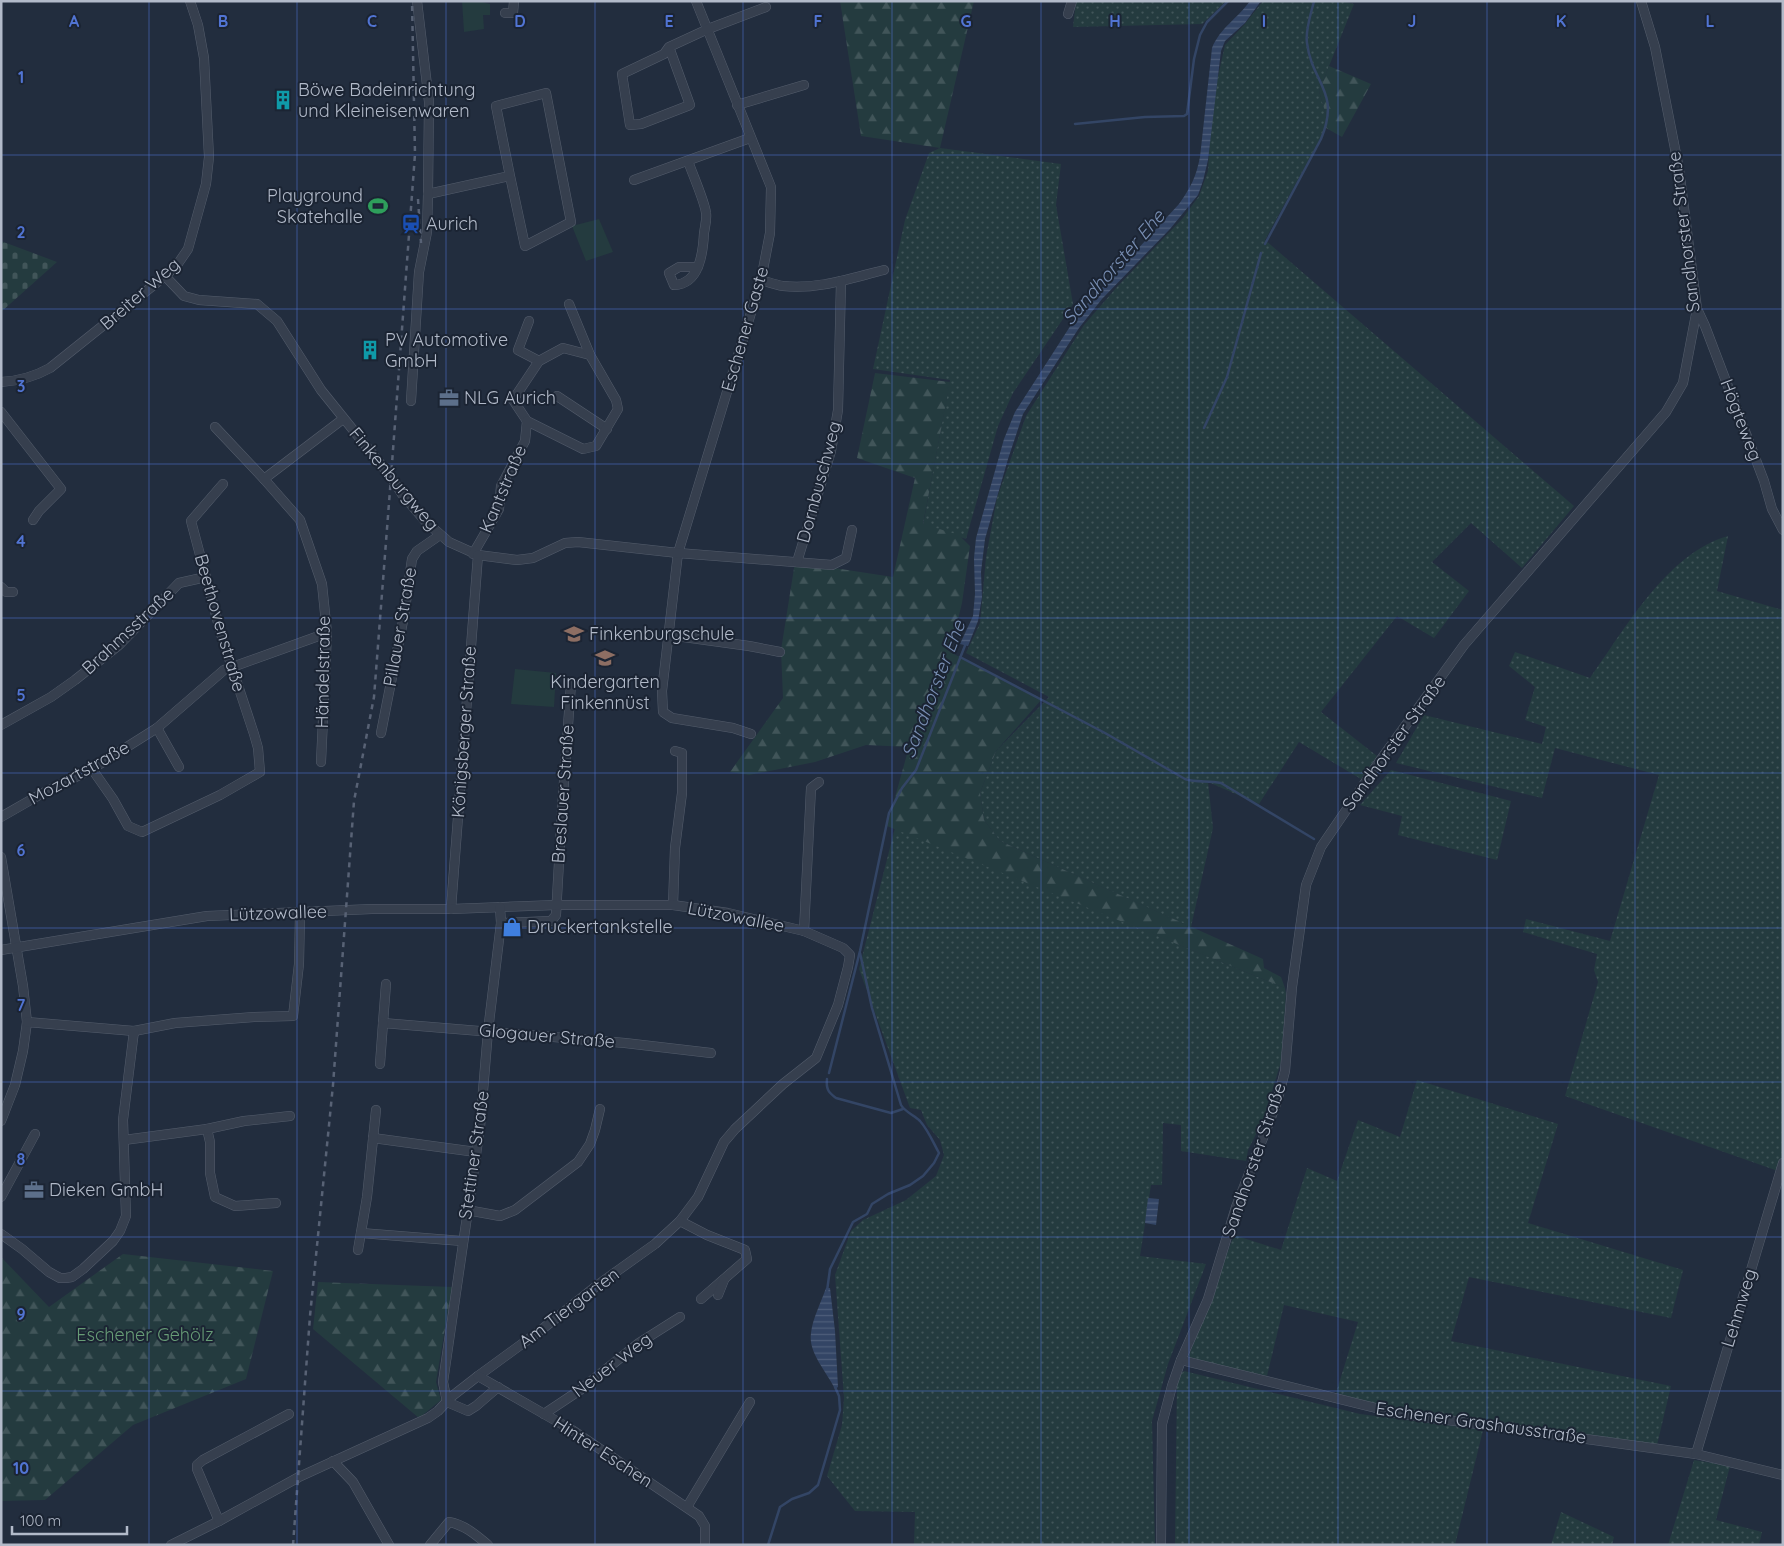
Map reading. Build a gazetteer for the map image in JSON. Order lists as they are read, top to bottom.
{
  "streets": {
    "street": [
      "Sandhorster Straße",
      "Breiter Weg",
      "Eschener Gaste",
      "Högteweg",
      "Finkenburgweg",
      "Dornbuschweg",
      "Kantstraße",
      "Beethovenstraße",
      "Pillauer Straße",
      "Brahmsstraße",
      "Händelstraße",
      "Königsberger Straße",
      "Mozartstraße",
      "Breslauer Straße",
      "Lützowallee",
      "Glogauer Straße",
      "Stettiner Straße",
      "Am Tiergarten",
      "Lehmweg",
      "Neuer Weg",
      "Eschener Grashausstraße",
      "Hinter Eschen"
    ]
  },
  "crossings": [
    ["Sandhorster Straße", "Högteweg"],
    ["Sandhorster Straße", "Eschener Grashausstraße"],
    ["Breiter Weg", "Finkenburgweg"],
    ["Eschener Gaste", "Finkenburgweg"],
    ["Finkenburgweg", "Dornbuschweg"],
    ["Finkenburgweg", "Kantstraße"],
    ["Finkenburgweg", "Pillauer Straße"],
    ["Finkenburgweg", "Königsberger Straße"],
    ["Kantstraße", "Königsberger Straße"],
    ["Beethovenstraße", "Brahmsstraße"],
    ["Beethovenstraße", "Mozartstraße"],
    ["Händelstraße", "Mozartstraße"],
    ["Königsberger Straße", "Lützowallee"],
    ["Breslauer Straße", "Lützowallee"],
    ["Lützowallee", "Stettiner Straße"],
    ["Lützowallee", "Am Tiergarten"],
    ["Glogauer Straße", "Stettiner Straße"],
    ["Stettiner Straße", "Am Tiergarten"],
    ["Am Tiergarten", "Hinter Eschen"],
    ["Lehmweg", "Eschener Grashausstraße"],
    ["Neuer Weg", "Hinter Eschen"]
  ],
  "water": ["Sandhorster Ehe"],
  "parks": ["Eschener Gehölz"],
  "places": {
    "building": ["Böwe Badeinrichtung und Kleineisenwaren", "PV Automotive GmbH"],
    "sports": ["Playground Skatehalle"],
    "station": ["Aurich"],
    "office": ["NLG Aurich", "Dieken GmbH"],
    "school or university": ["Finkenburgschule", "Kindergarten Finkennüst"],
    "shop": ["Druckertankstelle"]
  },
  "scale_bar": "100 m",
  "grid": {
    "columns": [
      "A",
      "B",
      "C",
      "D",
      "E",
      "F",
      "G",
      "H",
      "I",
      "J",
      "K",
      "L"
    ],
    "rows": [
      "1",
      "2",
      "3",
      "4",
      "5",
      "6",
      "7",
      "8",
      "9",
      "10"
    ]
  }
}
